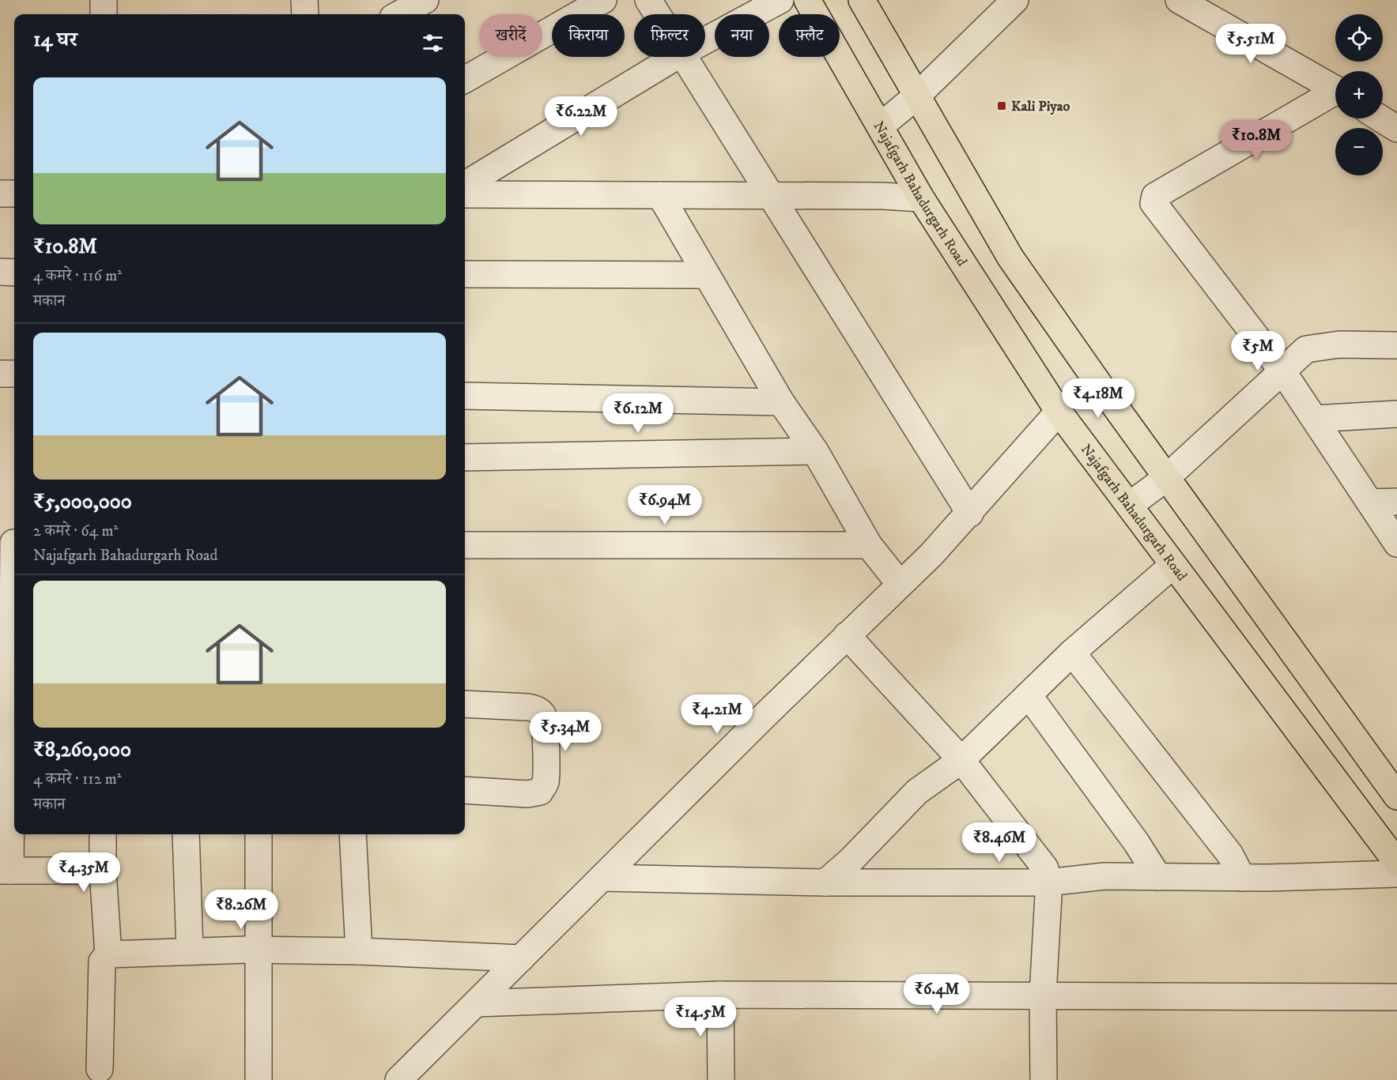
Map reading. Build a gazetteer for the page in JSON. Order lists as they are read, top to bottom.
{
  "streets": {
    "main road": ["Najafgarh Bahadurgarh Road"]
  },
  "places": {
    "transit": ["Kali Piyao"]
  },
  "page": {
    "map_buttons": ["+", "−"],
    "chip": [
      "खरीदें",
      "किराया",
      "फ़िल्टर",
      "नया",
      "फ़्लैट"
    ],
    "heading": "14 घर",
    "price": [
      "₹5.51M",
      "₹6.22M",
      "₹10.8M",
      "₹5M",
      "₹4.18M",
      "₹6.12M",
      "₹6.94M",
      "₹4.21M",
      "₹5.34M",
      "₹8.46M",
      "₹4.35M",
      "₹8.26M",
      "₹6.4M",
      "₹14.5M"
    ],
    "list": [
      {
        "name": "₹10.8M",
        "note": "4 कमरे · 116 m² · मकान"
      },
      {
        "name": "₹5,000,000",
        "note": "2 कमरे · 64 m² · Najafgarh Bahadurgarh Road"
      },
      {
        "name": "₹8,260,000",
        "note": "4 कमरे · 112 m² · मकान"
      }
    ]
  }
}
